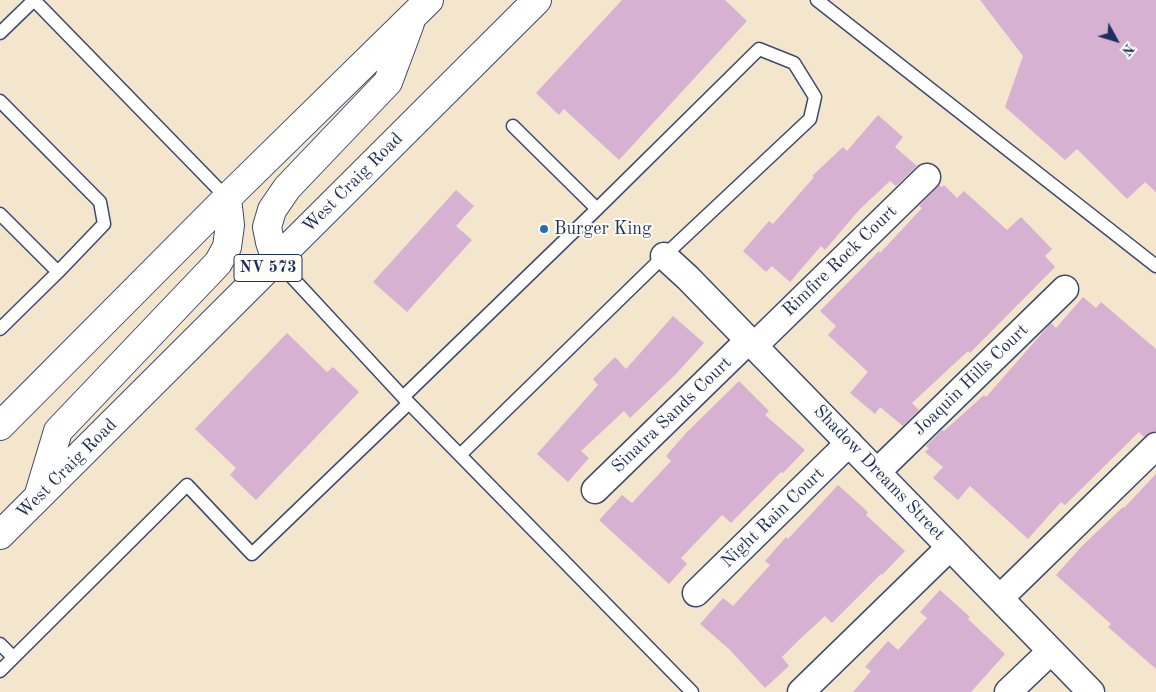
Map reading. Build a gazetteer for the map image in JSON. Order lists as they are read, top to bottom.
{
  "streets": {
    "main road": ["West Craig Road", "NV 573"],
    "street": [
      "Rimfire Rock Court",
      "Joaquin Hills Court",
      "Sinatra Sands Court",
      "Shadow Dreams Street",
      "Night Rain Court"
    ]
  },
  "crossings": [
    ["Rimfire Rock Court", "Sinatra Sands Court"],
    ["Rimfire Rock Court", "Shadow Dreams Street"],
    ["Joaquin Hills Court", "Shadow Dreams Street"],
    ["Sinatra Sands Court", "Shadow Dreams Street"],
    ["Shadow Dreams Street", "Night Rain Court"]
  ],
  "places": ["Burger King"],
  "north": "bottom right"
}
